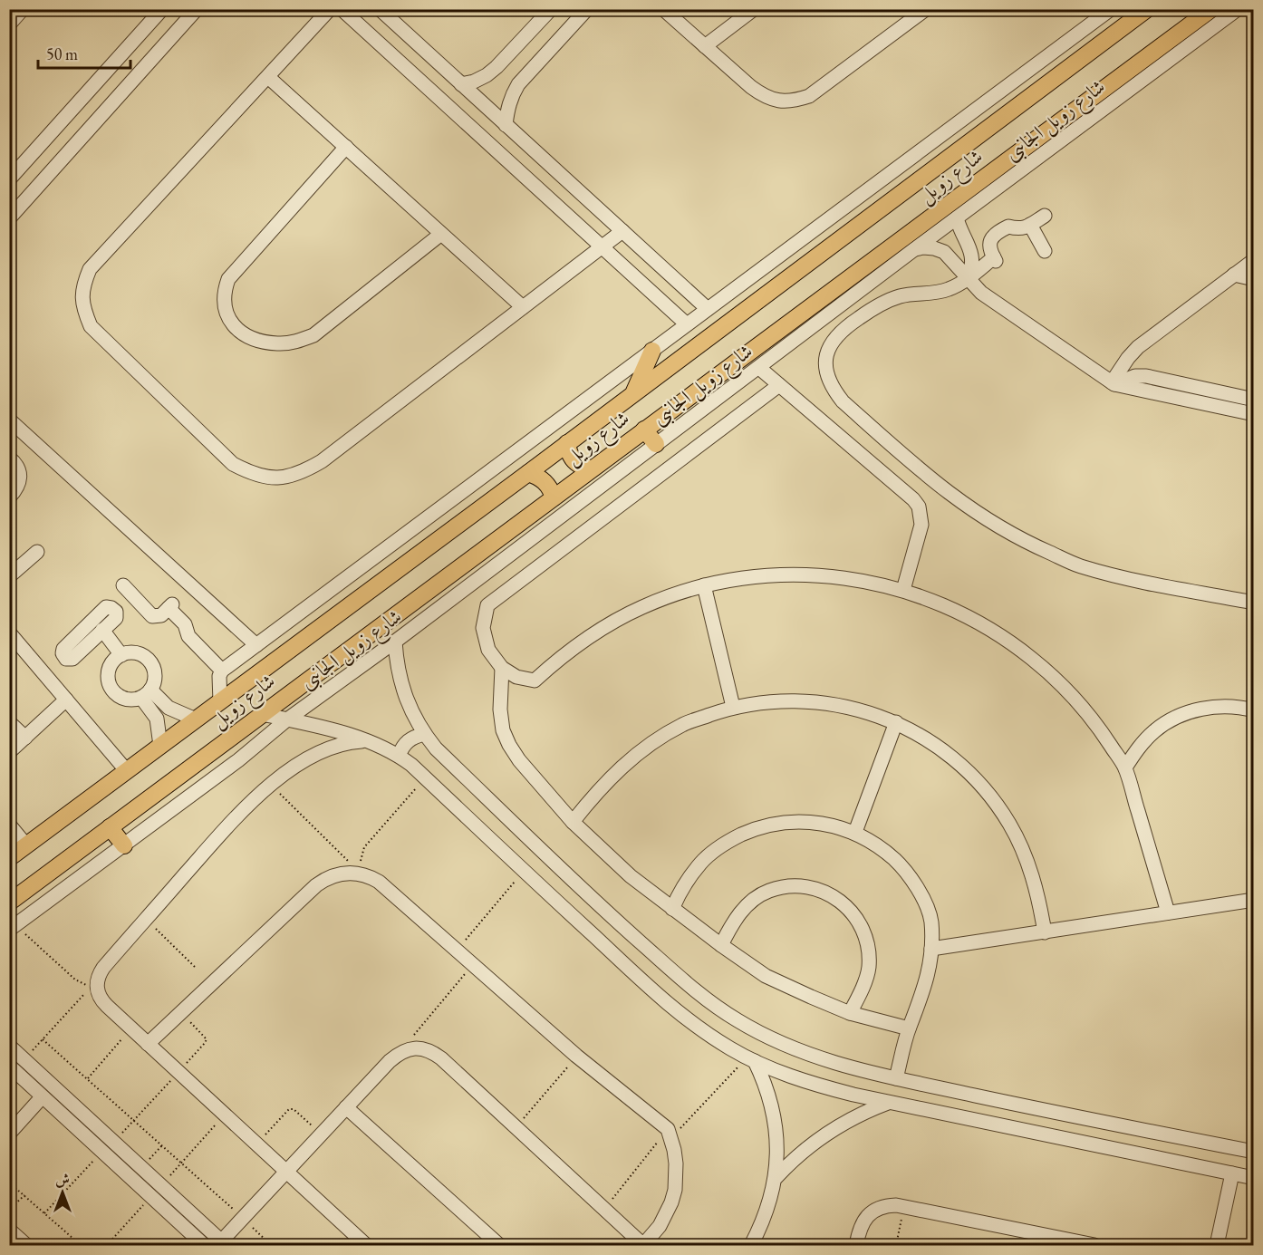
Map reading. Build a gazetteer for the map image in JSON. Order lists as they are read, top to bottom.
{
  "streets": {
    "main road": ["شارع زويل"],
    "street": ["شارع زويل الجانبى"]
  },
  "scale_bar": "50 m",
  "north": "top"
}
